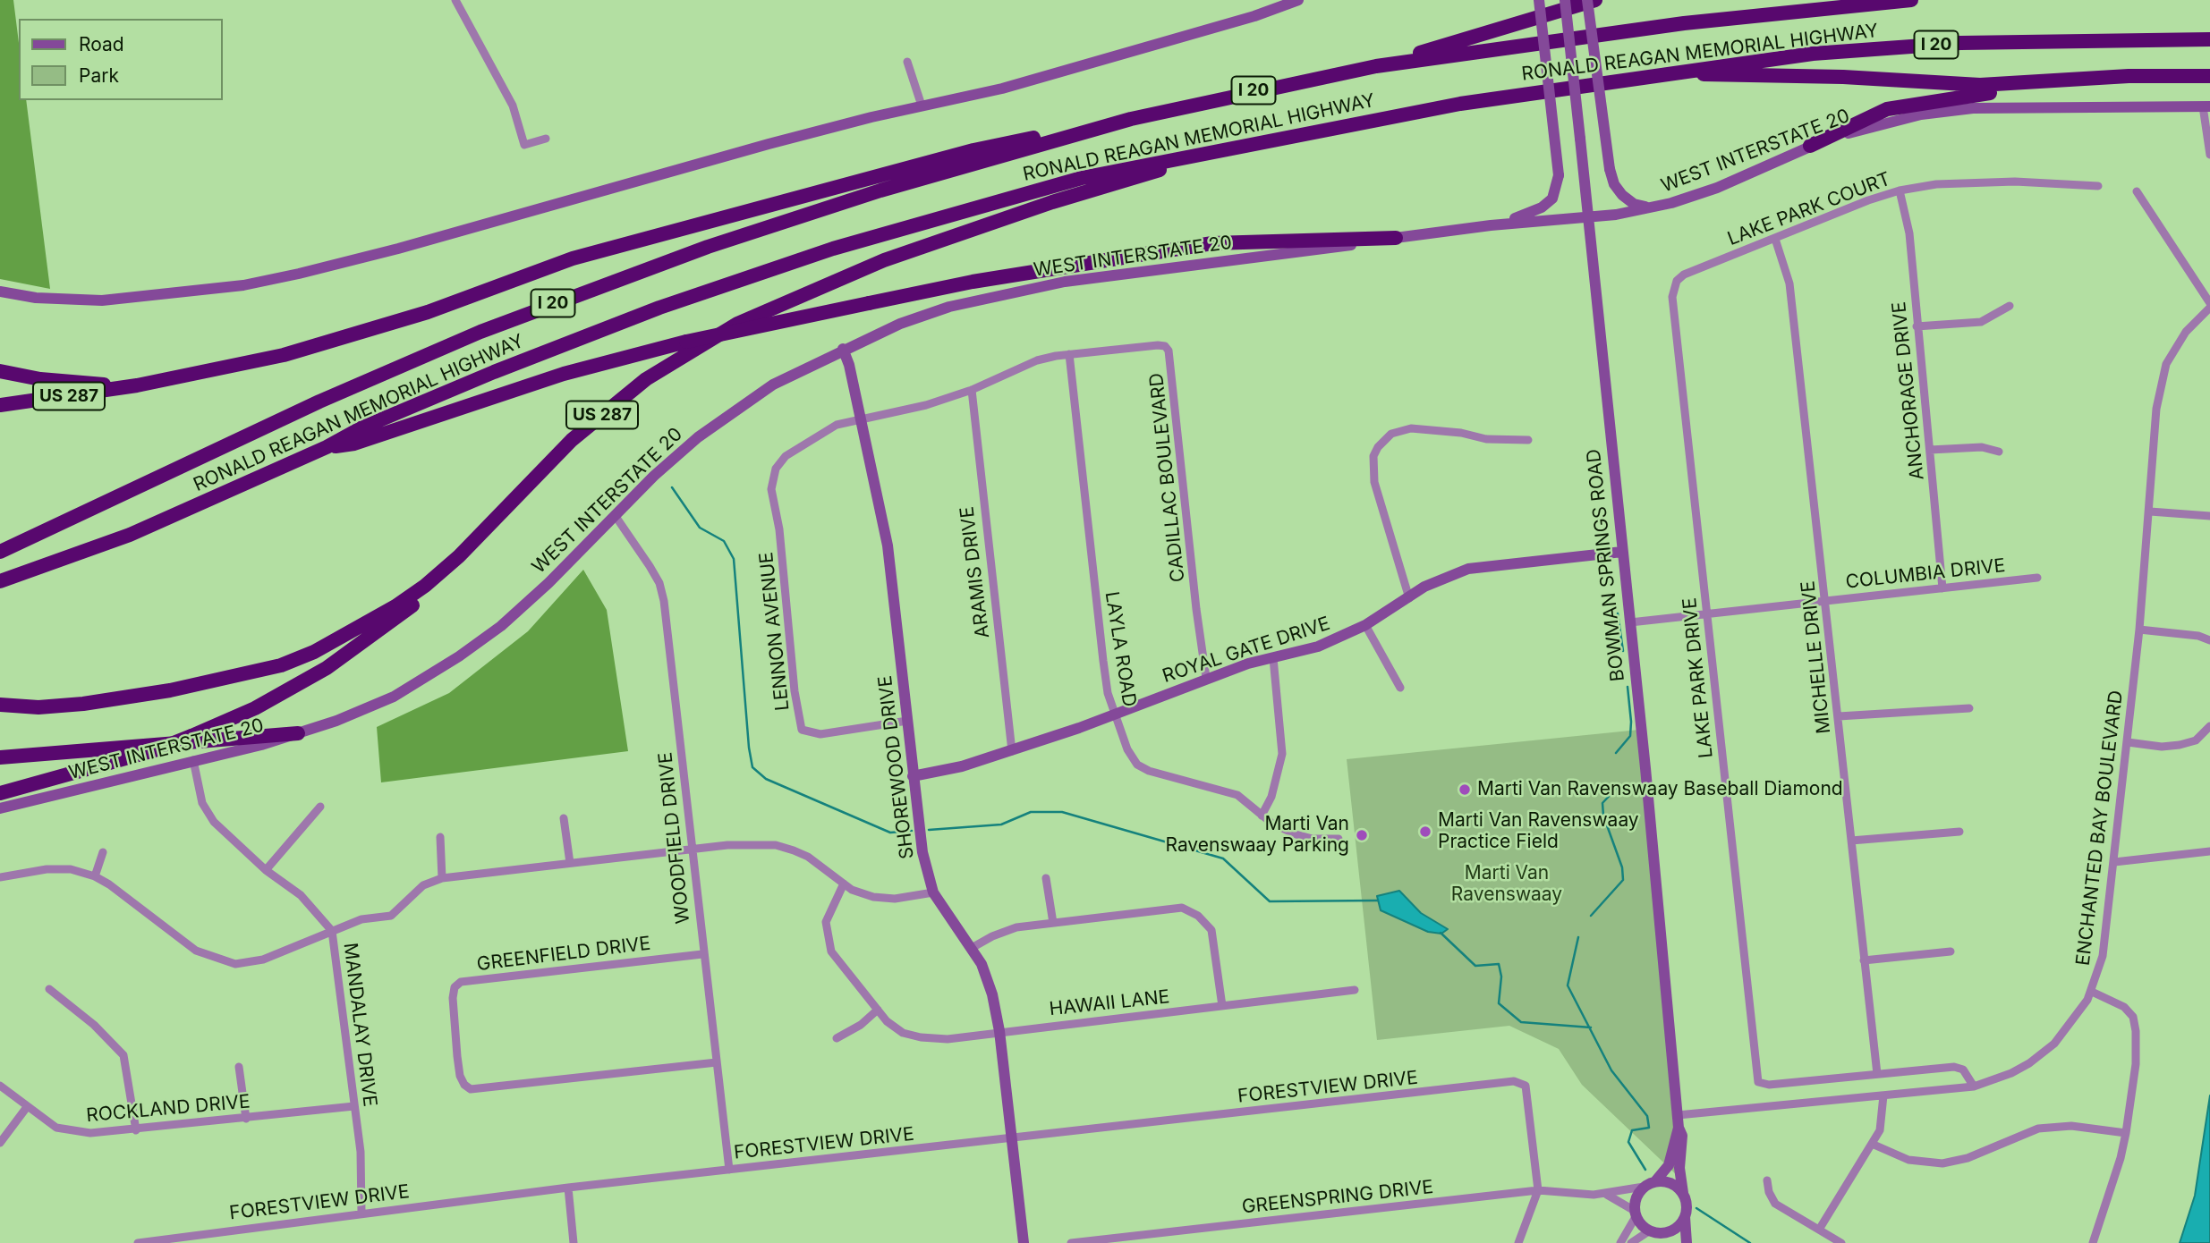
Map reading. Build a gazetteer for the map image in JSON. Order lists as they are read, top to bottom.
{
  "streets": {
    "highway": ["I 20", "RONALD REAGAN MEMORIAL HIGHWAY", "US 287"],
    "main road": [
      "WEST INTERSTATE 20",
      "BOWMAN SPRINGS ROAD",
      "ROYAL GATE DRIVE",
      "SHOREWOOD DRIVE"
    ],
    "street": [
      "LAKE PARK COURT",
      "ANCHORAGE DRIVE",
      "CADILLAC BOULEVARD",
      "ARAMIS DRIVE",
      "COLUMBIA DRIVE",
      "LENNON AVENUE",
      "LAYLA ROAD",
      "MICHELLE DRIVE",
      "LAKE PARK DRIVE",
      "ENCHANTED BAY BOULEVARD",
      "WOODFIELD DRIVE",
      "GREENFIELD DRIVE",
      "HAWAII LANE",
      "MANDALAY DRIVE",
      "FORESTVIEW DRIVE",
      "ROCKLAND DRIVE",
      "GREENSPRING DRIVE"
    ]
  },
  "crossings": [
    ["RONALD REAGAN MEMORIAL HIGHWAY", "US 287"],
    ["WEST INTERSTATE 20", "BOWMAN SPRINGS ROAD"],
    ["WEST INTERSTATE 20", "SHOREWOOD DRIVE"],
    ["WEST INTERSTATE 20", "WOODFIELD DRIVE"],
    ["WEST INTERSTATE 20", "MANDALAY DRIVE"],
    ["LAKE PARK COURT", "ANCHORAGE DRIVE"],
    ["LAKE PARK COURT", "MICHELLE DRIVE"],
    ["LAKE PARK COURT", "LAKE PARK DRIVE"],
    ["ANCHORAGE DRIVE", "COLUMBIA DRIVE"],
    ["CADILLAC BOULEVARD", "ARAMIS DRIVE"],
    ["CADILLAC BOULEVARD", "LENNON AVENUE"],
    ["CADILLAC BOULEVARD", "LAYLA ROAD"],
    ["CADILLAC BOULEVARD", "ROYAL GATE DRIVE"],
    ["CADILLAC BOULEVARD", "SHOREWOOD DRIVE"],
    ["BOWMAN SPRINGS ROAD", "COLUMBIA DRIVE"],
    ["BOWMAN SPRINGS ROAD", "ROYAL GATE DRIVE"],
    ["BOWMAN SPRINGS ROAD", "ENCHANTED BAY BOULEVARD"],
    ["BOWMAN SPRINGS ROAD", "GREENSPRING DRIVE"],
    ["ARAMIS DRIVE", "ROYAL GATE DRIVE"],
    ["COLUMBIA DRIVE", "MICHELLE DRIVE"],
    ["COLUMBIA DRIVE", "LAKE PARK DRIVE"],
    ["LENNON AVENUE", "SHOREWOOD DRIVE"],
    ["LAYLA ROAD", "ROYAL GATE DRIVE"],
    ["ROYAL GATE DRIVE", "SHOREWOOD DRIVE"],
    ["MICHELLE DRIVE", "LAKE PARK DRIVE"],
    ["SHOREWOOD DRIVE", "HAWAII LANE"],
    ["SHOREWOOD DRIVE", "FORESTVIEW DRIVE"],
    ["WOODFIELD DRIVE", "GREENFIELD DRIVE"],
    ["WOODFIELD DRIVE", "FORESTVIEW DRIVE"],
    ["MANDALAY DRIVE", "FORESTVIEW DRIVE"],
    ["MANDALAY DRIVE", "ROCKLAND DRIVE"],
    ["FORESTVIEW DRIVE", "GREENSPRING DRIVE"]
  ],
  "parks": ["Marti Van Ravenswaay"],
  "places": ["Marti Van Ravenswaay Baseball Diamond", "Marti Van Ravenswaay Practice Field", "Marti Van Ravenswaay Parking"],
  "legend": ["Road", "Park"]
}
